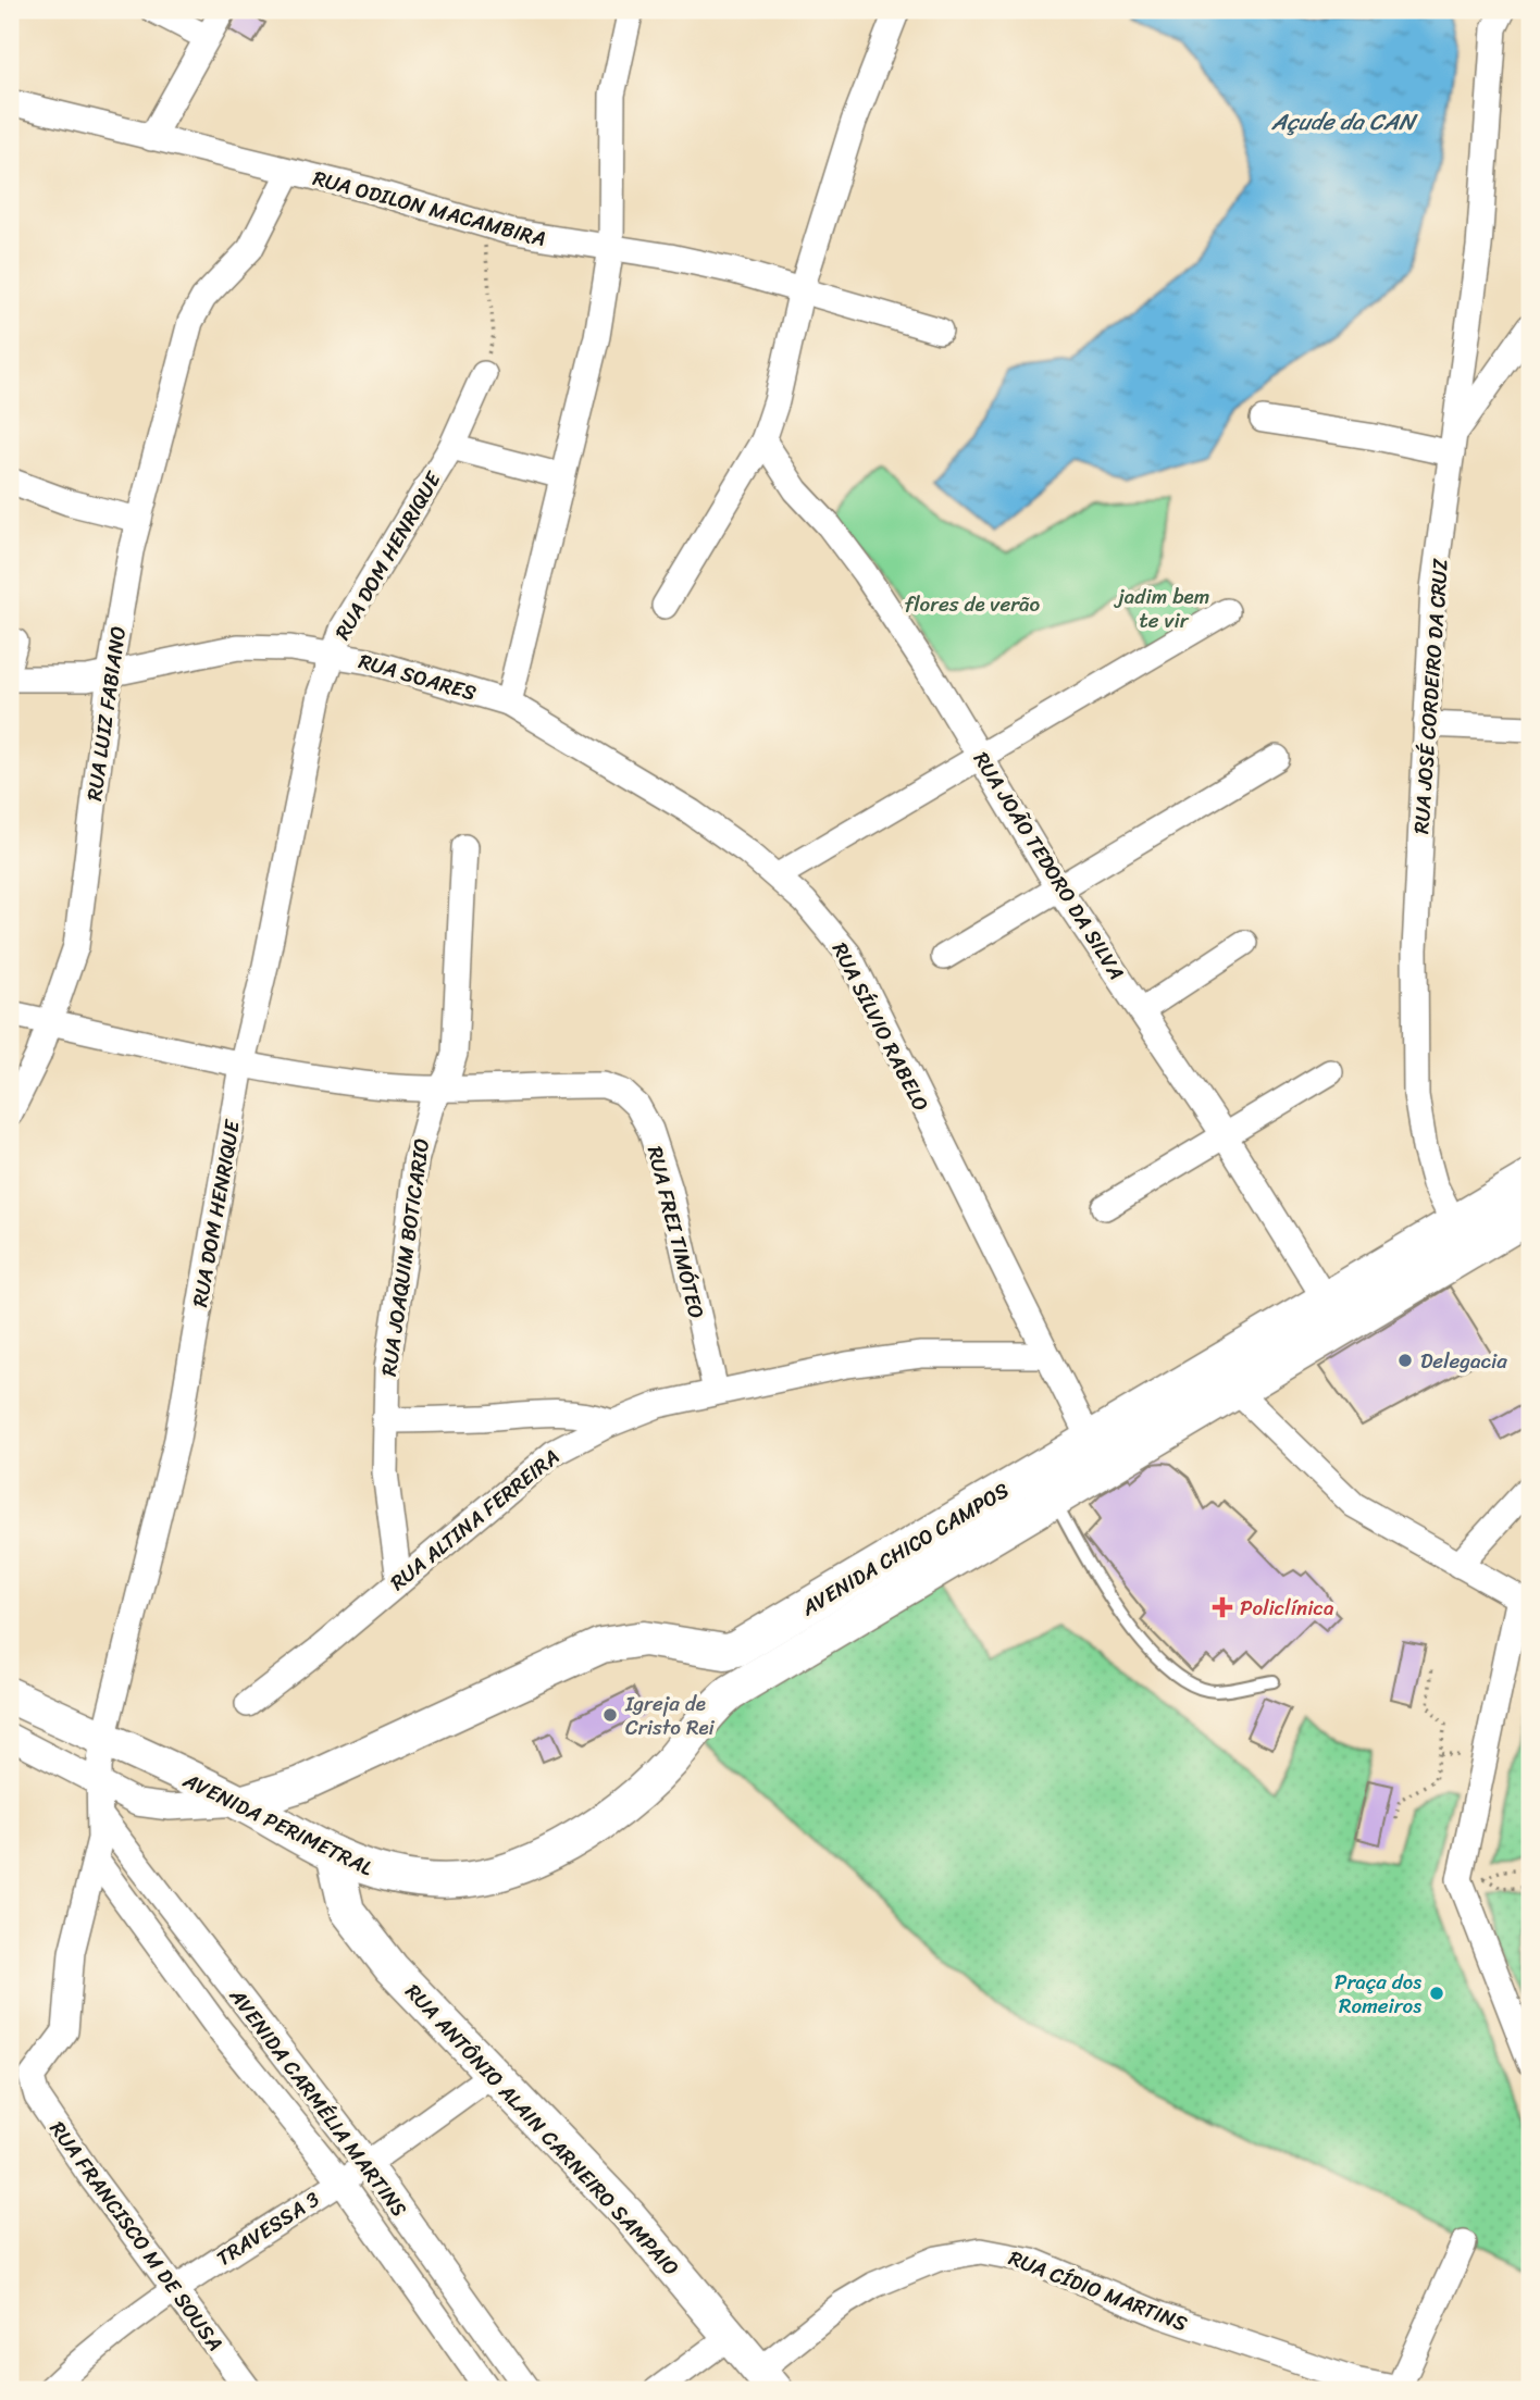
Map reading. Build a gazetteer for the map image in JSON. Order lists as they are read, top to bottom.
{
  "streets": {
    "street": [
      "RUA ODILON MACAMBIRA",
      "RUA DOM HENRIQUE",
      "RUA SOARES",
      "RUA JOSÉ CORDEIRO DA CRUZ",
      "RUA LUIZ FABIANO",
      "RUA JOÃO TEDORO DA SILVA",
      "RUA SÍLVIO RABELO",
      "RUA FREI TIMÓTEO",
      "RUA JOAQUIM BOTICARIO",
      "RUA ALTINA FERREIRA",
      "AVENIDA CHICO CAMPOS",
      "AVENIDA PERIMETRAL",
      "AVENIDA CARMÉLIA MARTINS",
      "RUA ANTÔNIO ALAIN CARNEIRO SAMPAIO",
      "TRAVESSA 3",
      "RUA FRANCISCO M DE SOUSA",
      "RUA CÍDIO MARTINS"
    ]
  },
  "crossings": [
    ["RUA ODILON MACAMBIRA", "RUA LUIZ FABIANO"],
    ["RUA DOM HENRIQUE", "RUA SOARES"],
    ["RUA DOM HENRIQUE", "RUA FREI TIMÓTEO"],
    ["RUA DOM HENRIQUE", "AVENIDA PERIMETRAL"],
    ["RUA DOM HENRIQUE", "AVENIDA CARMÉLIA MARTINS"],
    ["RUA DOM HENRIQUE", "RUA FRANCISCO M DE SOUSA"],
    ["RUA SOARES", "RUA LUIZ FABIANO"],
    ["RUA SOARES", "RUA SÍLVIO RABELO"],
    ["RUA JOSÉ CORDEIRO DA CRUZ", "AVENIDA CHICO CAMPOS"],
    ["RUA LUIZ FABIANO", "RUA FREI TIMÓTEO"],
    ["RUA JOÃO TEDORO DA SILVA", "AVENIDA CHICO CAMPOS"],
    ["RUA SÍLVIO RABELO", "RUA ALTINA FERREIRA"],
    ["RUA SÍLVIO RABELO", "AVENIDA CHICO CAMPOS"],
    ["RUA FREI TIMÓTEO", "RUA JOAQUIM BOTICARIO"],
    ["RUA FREI TIMÓTEO", "RUA ALTINA FERREIRA"],
    ["RUA JOAQUIM BOTICARIO", "RUA ALTINA FERREIRA"],
    ["AVENIDA CHICO CAMPOS", "AVENIDA PERIMETRAL"],
    ["AVENIDA PERIMETRAL", "RUA ANTÔNIO ALAIN CARNEIRO SAMPAIO"],
    ["AVENIDA CARMÉLIA MARTINS", "TRAVESSA 3"],
    ["RUA ANTÔNIO ALAIN CARNEIRO SAMPAIO", "TRAVESSA 3"],
    ["RUA ANTÔNIO ALAIN CARNEIRO SAMPAIO", "RUA CÍDIO MARTINS"],
    ["TRAVESSA 3", "RUA FRANCISCO M DE SOUSA"]
  ],
  "water": ["Açude da CAN"],
  "parks": ["jadim bem te vir", "flores de verão"],
  "places": {
    "other": ["Delegacia", "Igreja de Cristo Rei", "Praça dos Romeiros"],
    "health": ["Policlínica"]
  }
}
